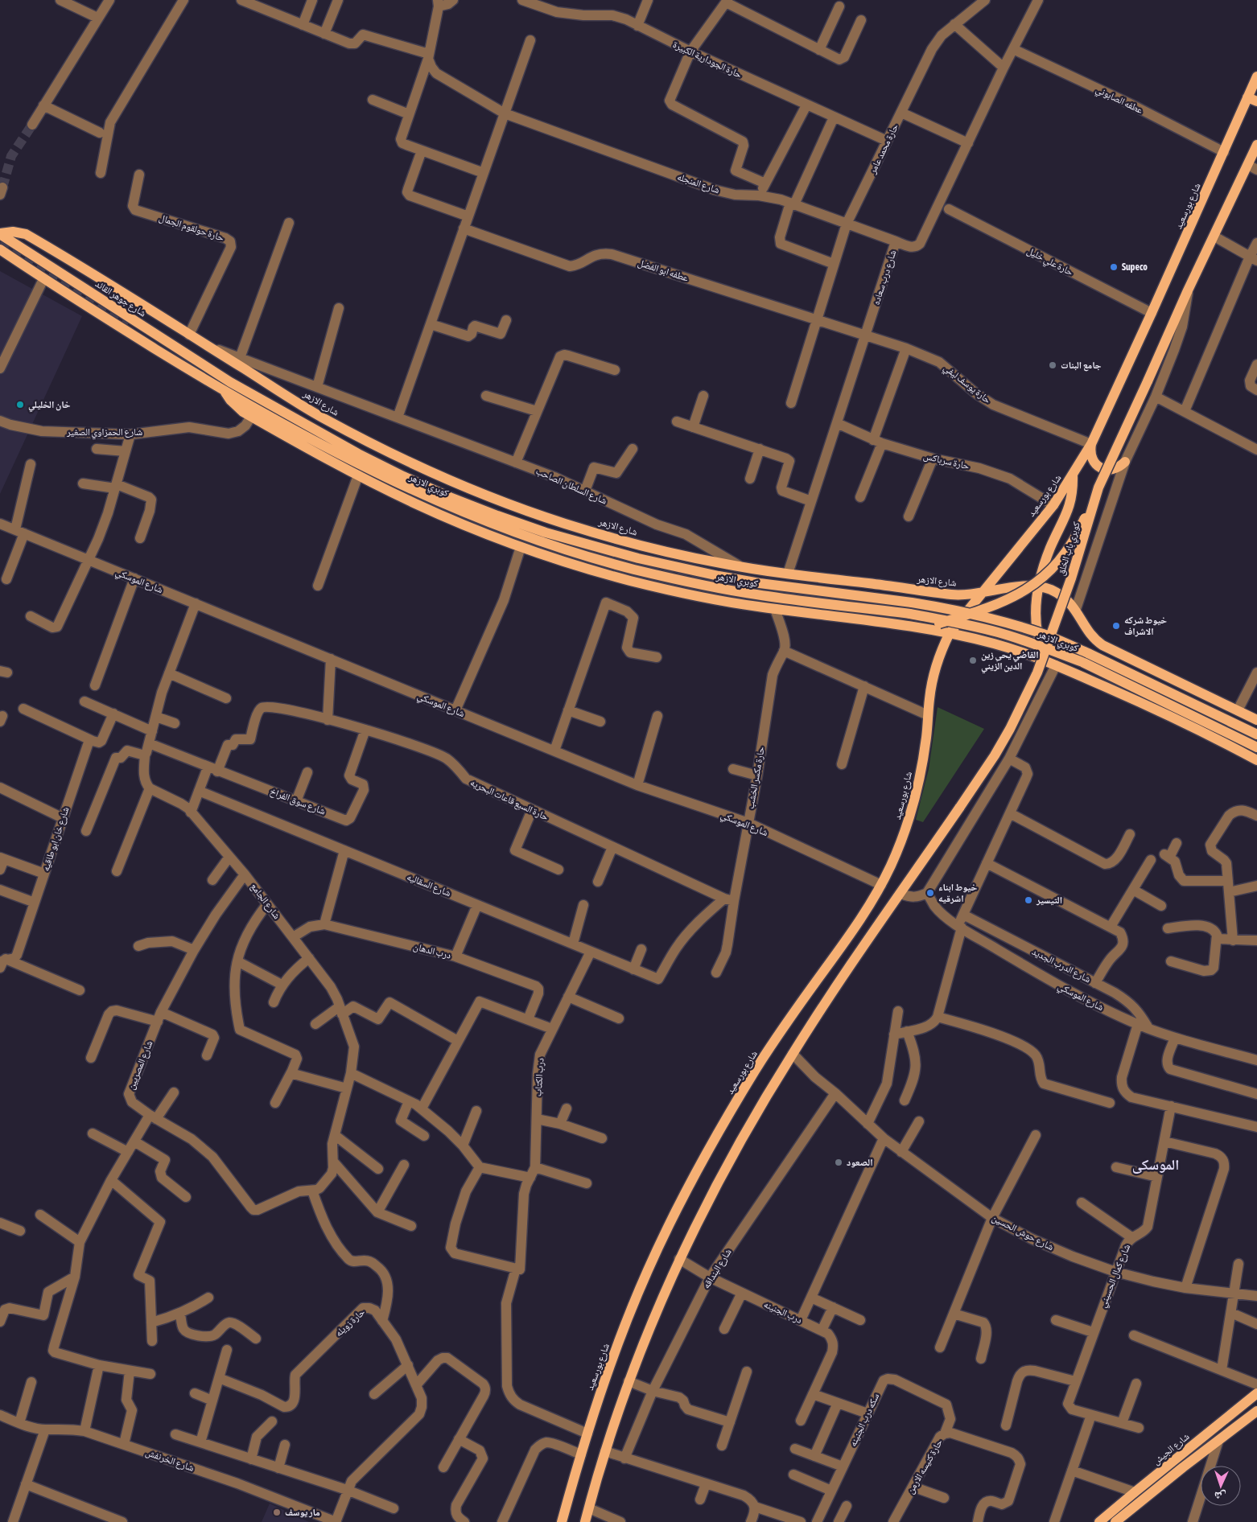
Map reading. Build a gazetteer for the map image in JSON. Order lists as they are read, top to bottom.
{
  "streets": {
    "main road": [
      "شارع بورسعيد",
      "شارع جوهر القائد",
      "شارع الازهر",
      "كوبري الازهر",
      "كوبري باب الخلق",
      "شارع الجيش"
    ],
    "street": [
      "حارة الجودارية الكبيرة",
      "عطفه الصابوني",
      "حارة محمد عامر",
      "شارع المنجله",
      "حارة حولقوم الجمال",
      "حارة علي خليل",
      "عطفه ابو الفضل",
      "شارع درب سعاده",
      "حارة يوسف ليفي",
      "شارع الحمزاوي الصغير",
      "حارة سرباكس",
      "شارع السلطان الصاحب",
      "شارع الموسكي",
      "حارة مكسر الخشب",
      "حارة السبع قاعات البحريه",
      "شارع سوق الفراخ",
      "شارع خان ابو طاقيه",
      "شارع السقاليه",
      "شارع الجامع",
      "درب الدهان",
      "شارع الدرب الجديد",
      "شارع المصريين",
      "درب الكتاب",
      "شارع حوش الحسين",
      "شارع البنداقه",
      "شارع كمال الحسيني",
      "درب الجنينه",
      "حارة زويله",
      "سكه درب الجنينه",
      "شارع الخرنفش",
      "حارة كنيسه الارمن"
    ]
  },
  "crossings": [
    ["حارة الجودارية الكبيرة", "حارة محمد عامر"],
    ["عطفه الصابوني", "شارع بورسعيد"],
    ["عطفه الصابوني", "شارع درب سعاده"],
    ["حارة محمد عامر", "شارع المنجله"],
    ["حارة محمد عامر", "عطفه ابو الفضل"],
    ["شارع المنجله", "شارع درب سعاده"],
    ["شارع بورسعيد", "حارة علي خليل"],
    ["شارع بورسعيد", "حارة يوسف ليفي"],
    ["شارع بورسعيد", "شارع الازهر"],
    ["شارع بورسعيد", "حارة سرباكس"],
    ["شارع بورسعيد", "شارع الموسكي"],
    ["حارة حولقوم الجمال", "شارع الازهر"],
    ["عطفه ابو الفضل", "شارع درب سعاده"],
    ["عطفه ابو الفضل", "حارة يوسف ليفي"],
    ["شارع درب سعاده", "حارة يوسف ليفي"],
    ["شارع درب سعاده", "شارع الازهر"],
    ["شارع درب سعاده", "حارة سرباكس"],
    ["شارع جوهر القائد", "شارع الازهر"],
    ["شارع جوهر القائد", "كوبري الازهر"],
    ["شارع الازهر", "شارع السلطان الصاحب"],
    ["شارع الموسكي", "حارة مكسر الخشب"],
    ["شارع الموسكي", "شارع الدرب الجديد"],
    ["حارة مكسر الخشب", "حارة السبع قاعات البحريه"],
    ["حارة مكسر الخشب", "شارع السقاليه"],
    ["حارة السبع قاعات البحريه", "شارع سوق الفراخ"],
    ["حارة السبع قاعات البحريه", "شارع السقاليه"],
    ["شارع السقاليه", "درب الكتاب"],
    ["شارع الجامع", "درب الدهان"],
    ["شارع الجامع", "شارع المصريين"],
    ["شارع حوش الحسين", "شارع البنداقه"],
    ["شارع حوش الحسين", "شارع كمال الحسيني"],
    ["شارع البنداقه", "درب الجنينه"],
    ["حارة زويله", "شارع الخرنفش"],
    ["سكه درب الجنينه", "حارة كنيسه الارمن"]
  ],
  "districts": ["الموسكى"],
  "places": [
    "Supeco",
    "جامع البنات",
    "خان الخليلي",
    "خيوط شركه الاشراف",
    "القاضي يحي زين الدين الزيني",
    "خيوط ابناء اشرقيه",
    "التيسير",
    "الصعود",
    "مار يوسف"
  ],
  "north": "bottom"
}
